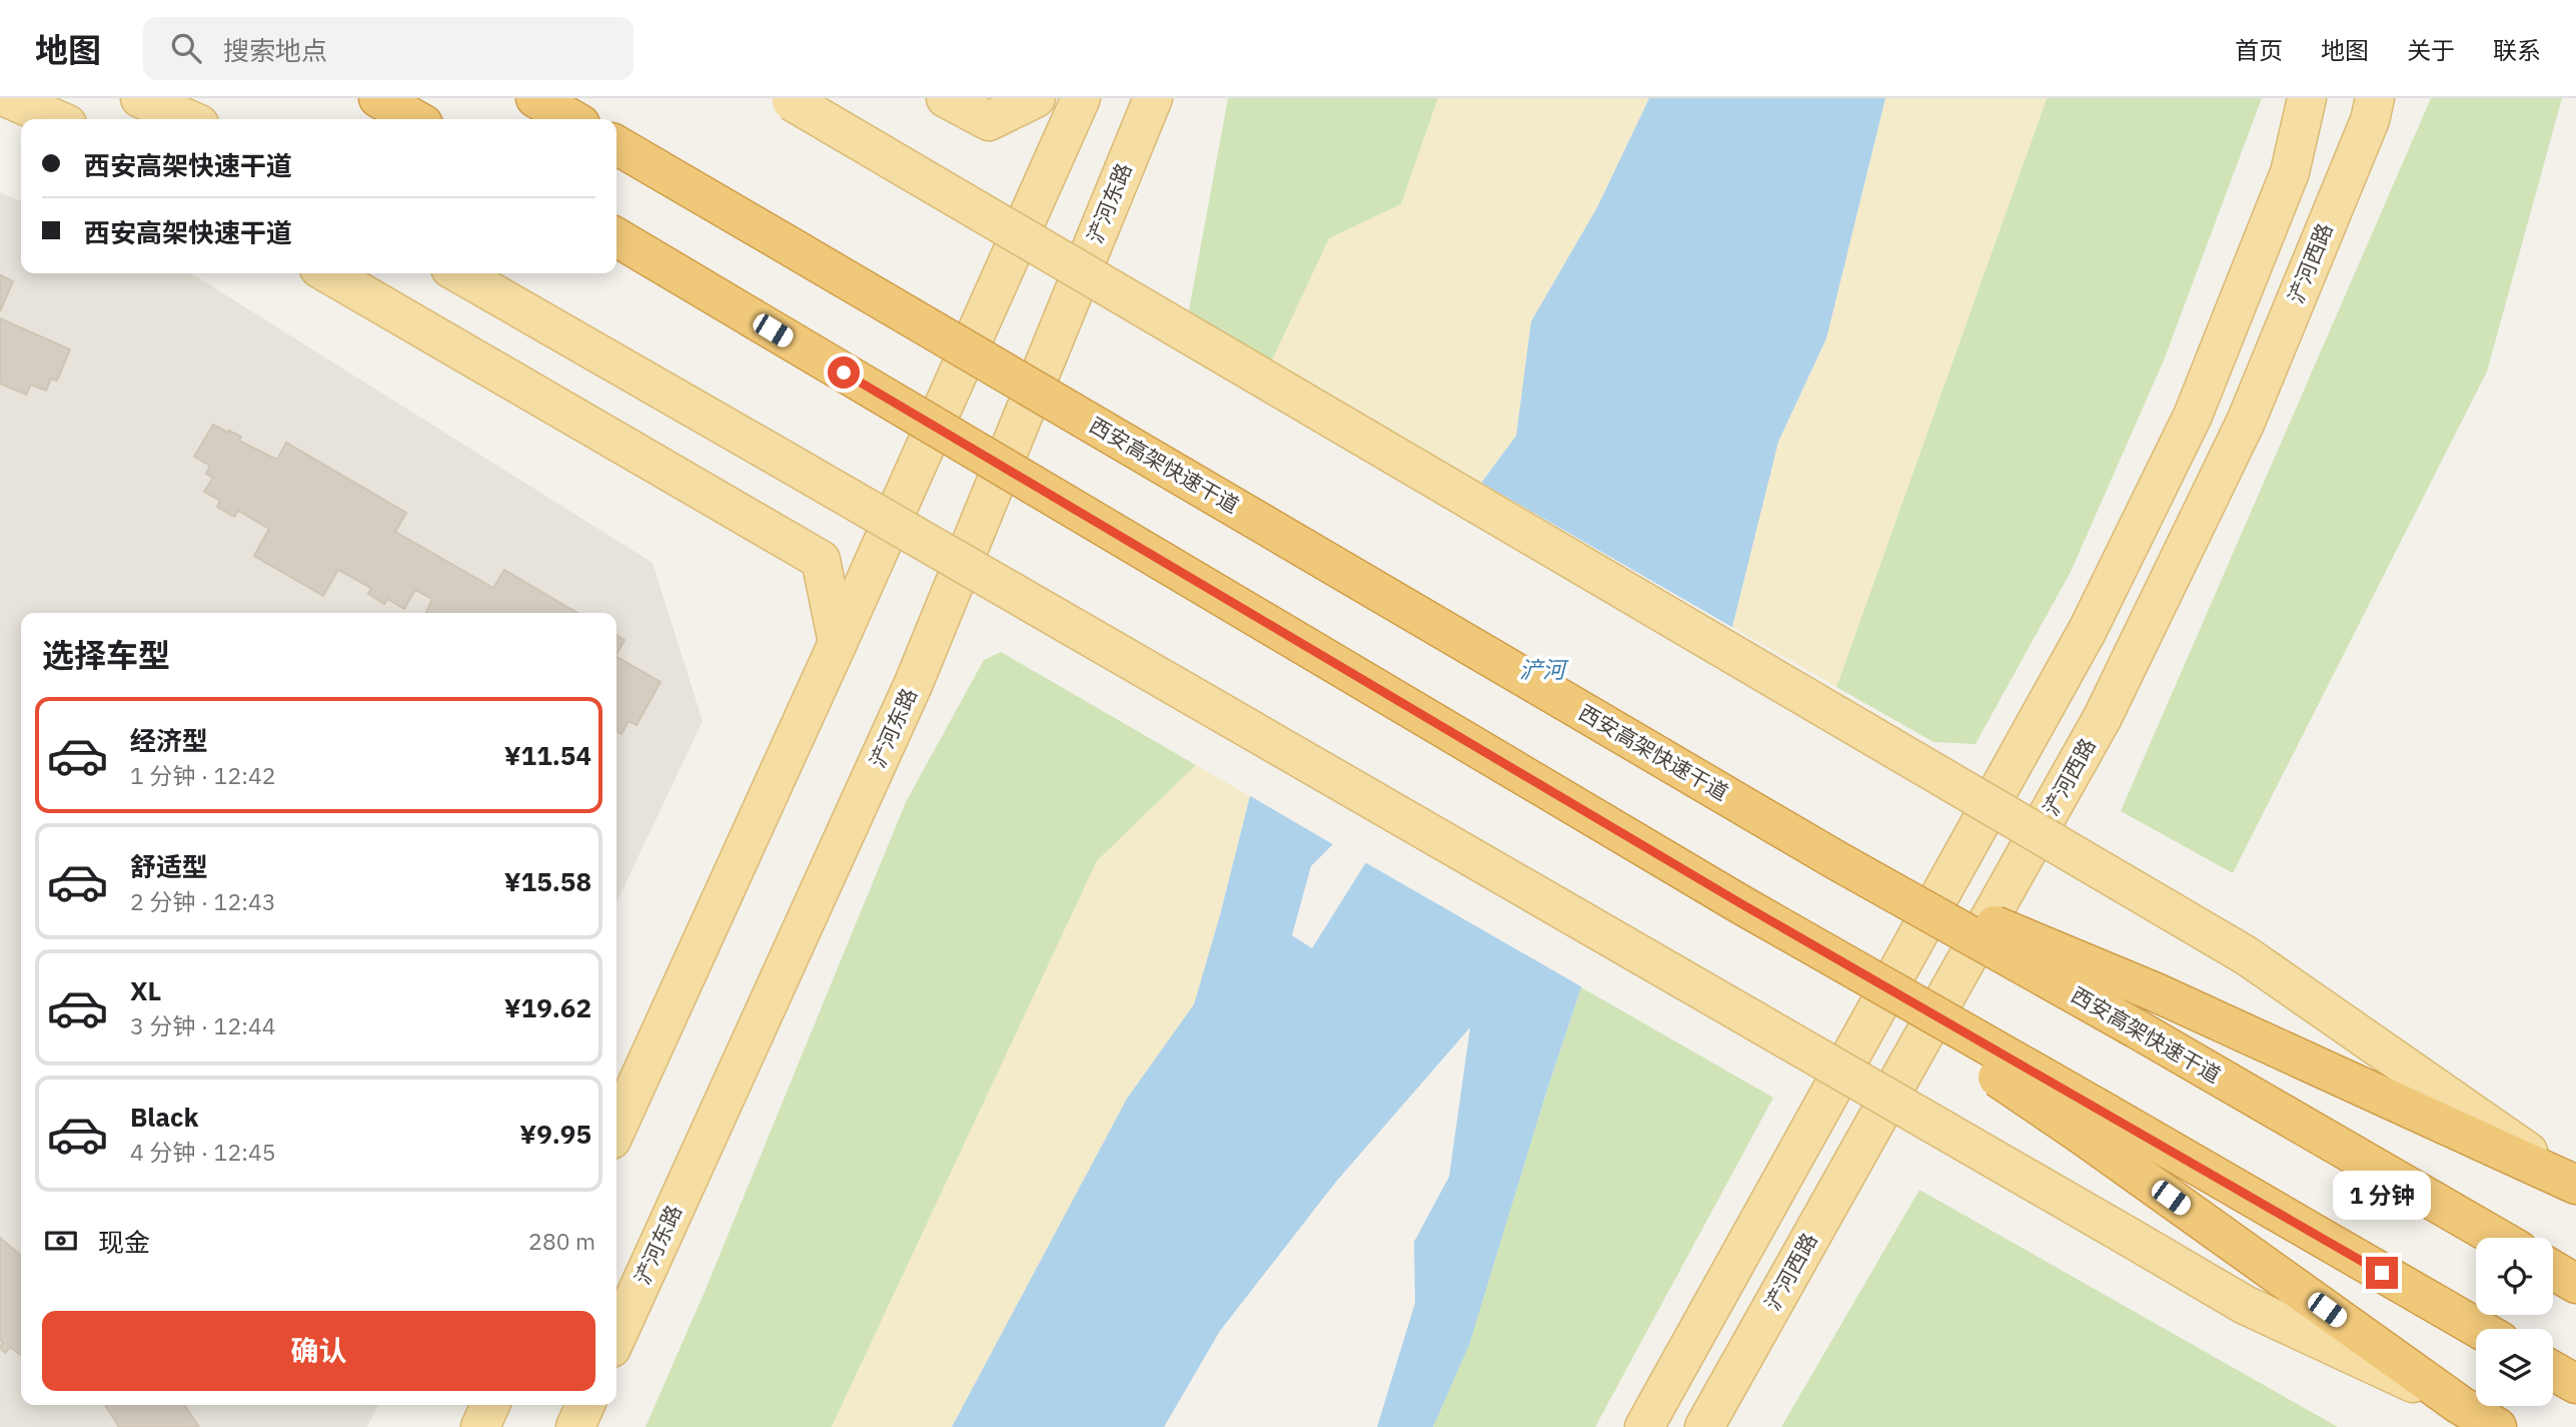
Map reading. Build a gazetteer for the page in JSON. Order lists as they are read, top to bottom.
{
  "streets": {
    "highway": ["西安高架快速干道"],
    "main road": ["浐河东路", "浐河西路"]
  },
  "water": ["浐河"],
  "page": {
    "header": "地图",
    "search": "搜索地点",
    "nav": [
      "首页",
      "地图",
      "关于",
      "联系"
    ],
    "banner": ["西安高架快速干道", "西安高架快速干道"],
    "heading": "选择车型",
    "list": [
      {
        "name": "经济型",
        "note": "1 分钟 · 12:42",
        "value": "¥11.54"
      },
      {
        "name": "舒适型",
        "note": "2 分钟 · 12:43",
        "value": "¥15.58"
      },
      {
        "name": "XL",
        "note": "3 分钟 · 12:44",
        "value": "¥19.62"
      },
      {
        "name": "Black",
        "note": "4 分钟 · 12:45",
        "value": "¥9.95"
      }
    ],
    "bubble": "1 分钟",
    "pay": ["现金", "280 m"],
    "buttons": "确认"
  }
}
